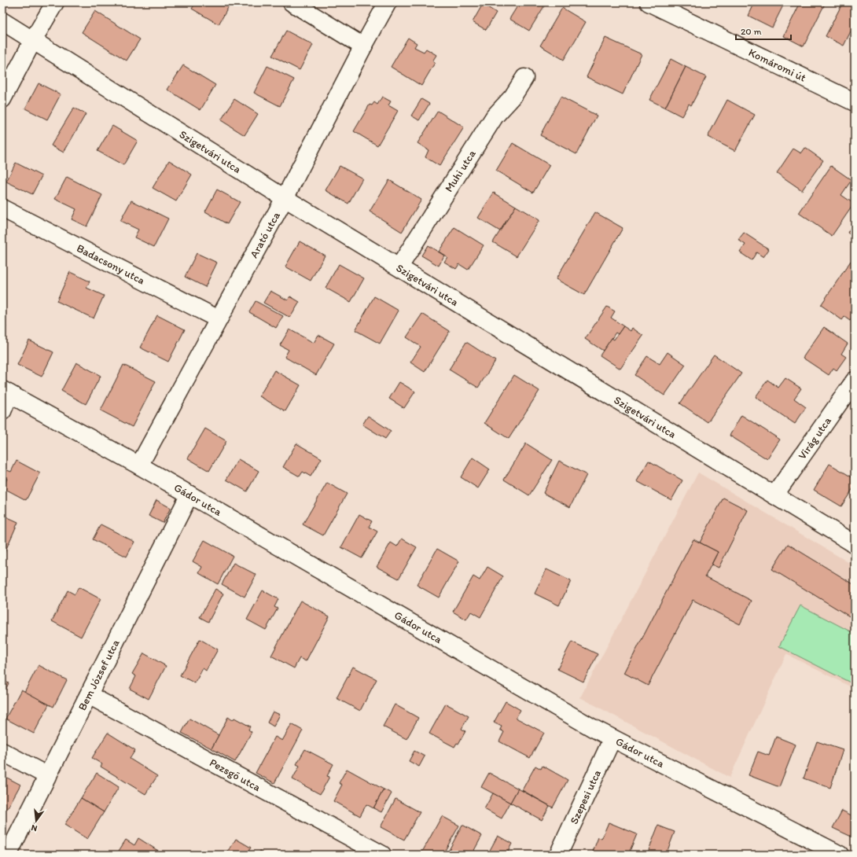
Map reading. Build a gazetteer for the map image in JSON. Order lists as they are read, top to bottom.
{
  "streets": {
    "street": [
      "Komáromi út",
      "Szigetvári utca",
      "Muhi utca",
      "Arató utca",
      "Badacsony utca",
      "Virág utca",
      "Gádor utca",
      "Bem József utca",
      "Pezsgő utca",
      "Szepesi utca"
    ]
  },
  "crossings": [
    ["Szigetvári utca", "Muhi utca"],
    ["Szigetvári utca", "Arató utca"],
    ["Szigetvári utca", "Virág utca"],
    ["Arató utca", "Badacsony utca"],
    ["Arató utca", "Gádor utca"],
    ["Gádor utca", "Bem József utca"],
    ["Gádor utca", "Szepesi utca"],
    ["Bem József utca", "Pezsgő utca"]
  ],
  "scale_bar": "20 m",
  "north": "bottom"
}
